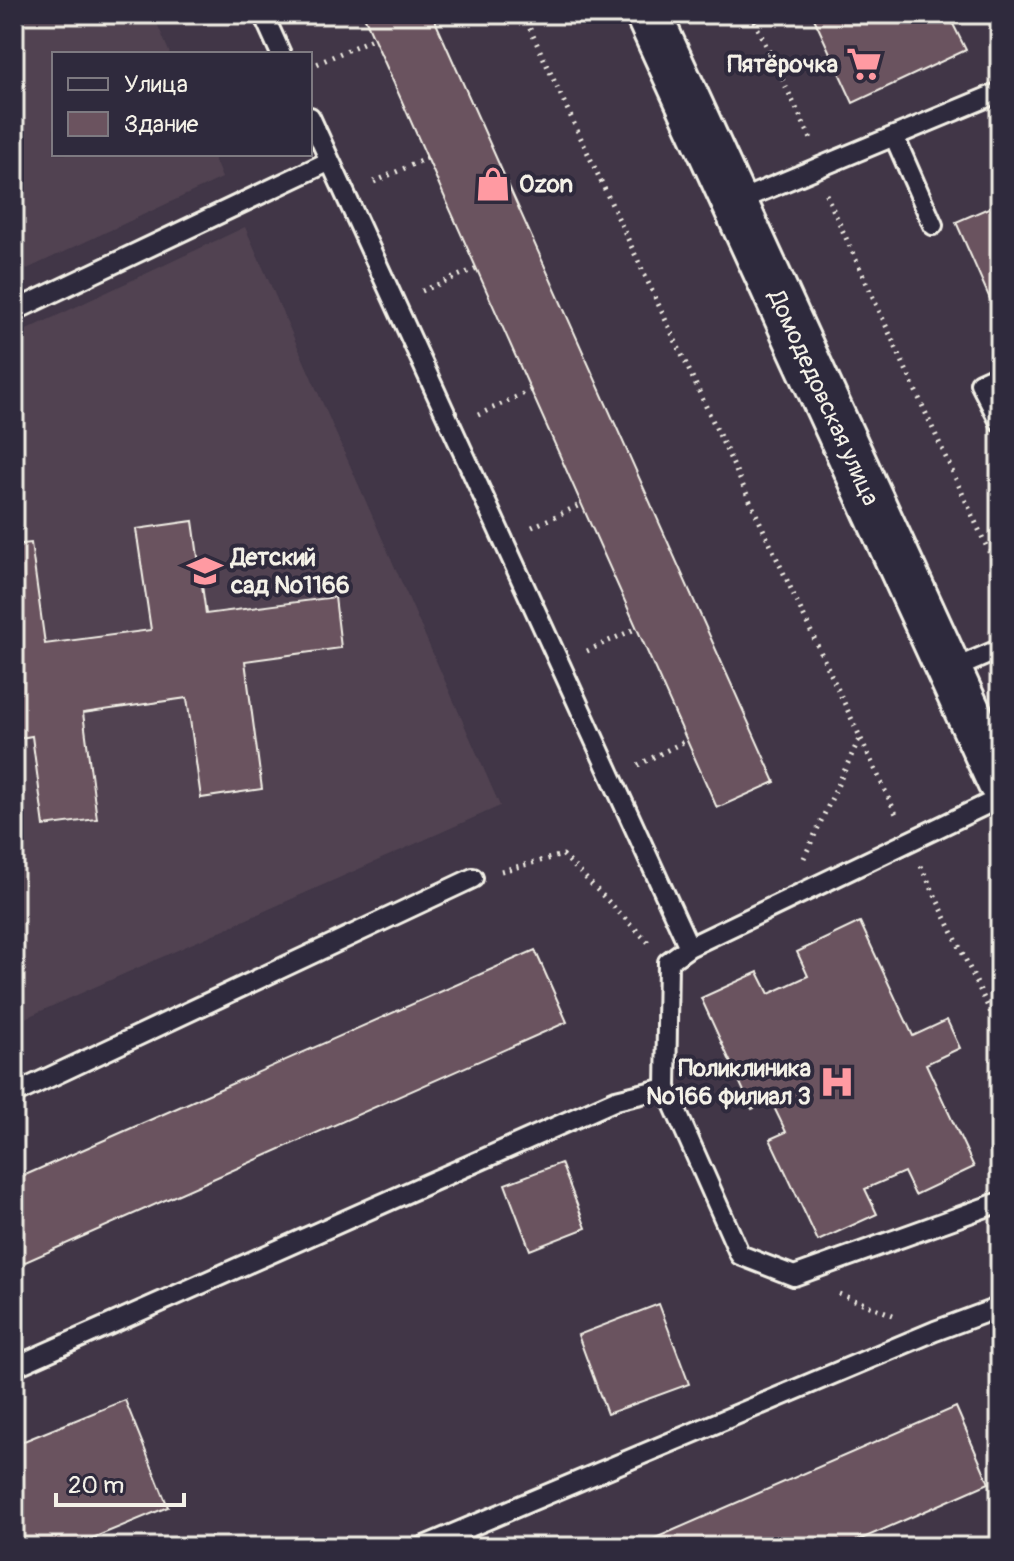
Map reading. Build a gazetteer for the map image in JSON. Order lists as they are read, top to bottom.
{
  "streets": {
    "street": ["Домодедовская улица"]
  },
  "places": {
    "supermarket": ["Пятёрочка"],
    "shop": ["Ozon"],
    "school or university": ["Детский сад №1166"],
    "hospital": ["Поликлиника №166 филиал 3"]
  },
  "legend": ["Улица", "Здание"],
  "scale_bar": "20 m"
}
